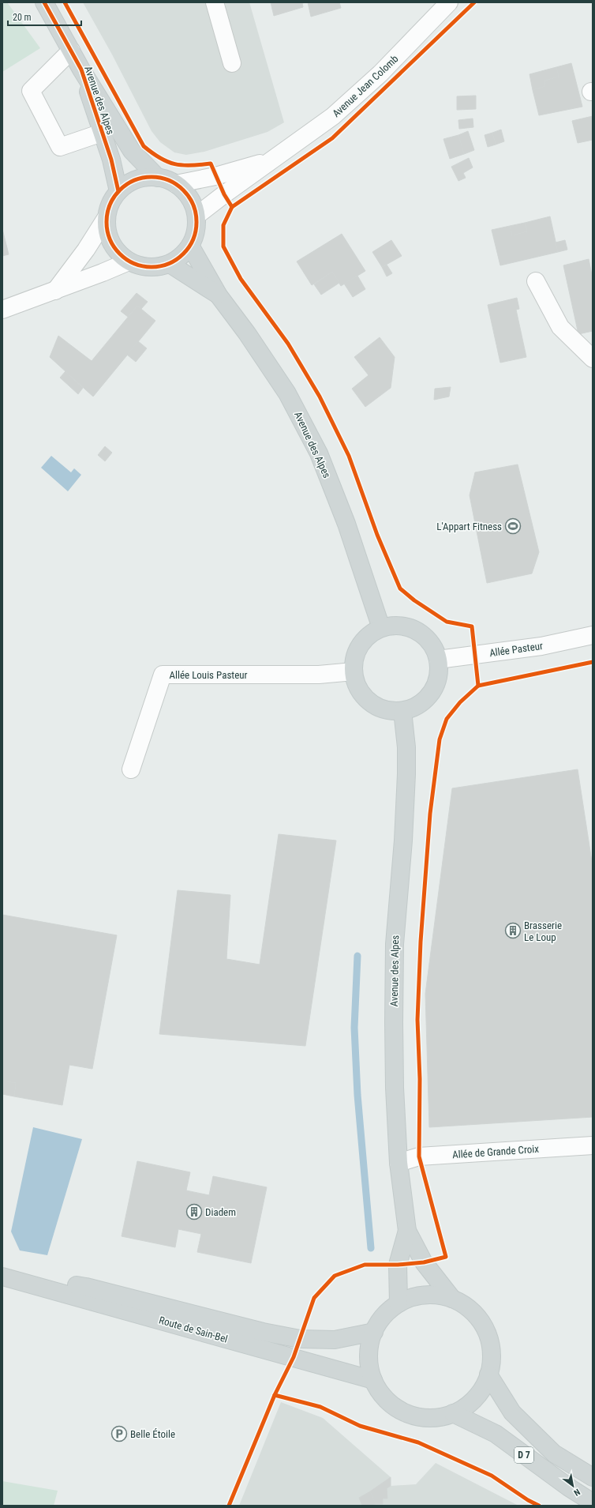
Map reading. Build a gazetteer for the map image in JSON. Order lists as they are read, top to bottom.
{
  "streets": {
    "main road": ["Avenue des Alpes", "Route de Sain-Bel", "D 7"],
    "street": [
      "Avenue Jean Colomb",
      "Allée Pasteur",
      "Allée Louis Pasteur",
      "Allée de Grande Croix"
    ]
  },
  "crossings": [
    ["Avenue Jean Colomb", "Avenue des Alpes"],
    ["Avenue des Alpes", "Allée Pasteur"],
    ["Avenue des Alpes", "Allée Louis Pasteur"],
    ["Avenue des Alpes", "Allée de Grande Croix"],
    ["Allée Pasteur", "Allée Louis Pasteur"]
  ],
  "places": {
    "sports": ["L'Appart Fitness"],
    "building": ["Brasserie Le Loup", "Diadem"],
    "parking": ["Belle Étoile"]
  },
  "scale_bar": "20 m",
  "north": "bottom right"
}
